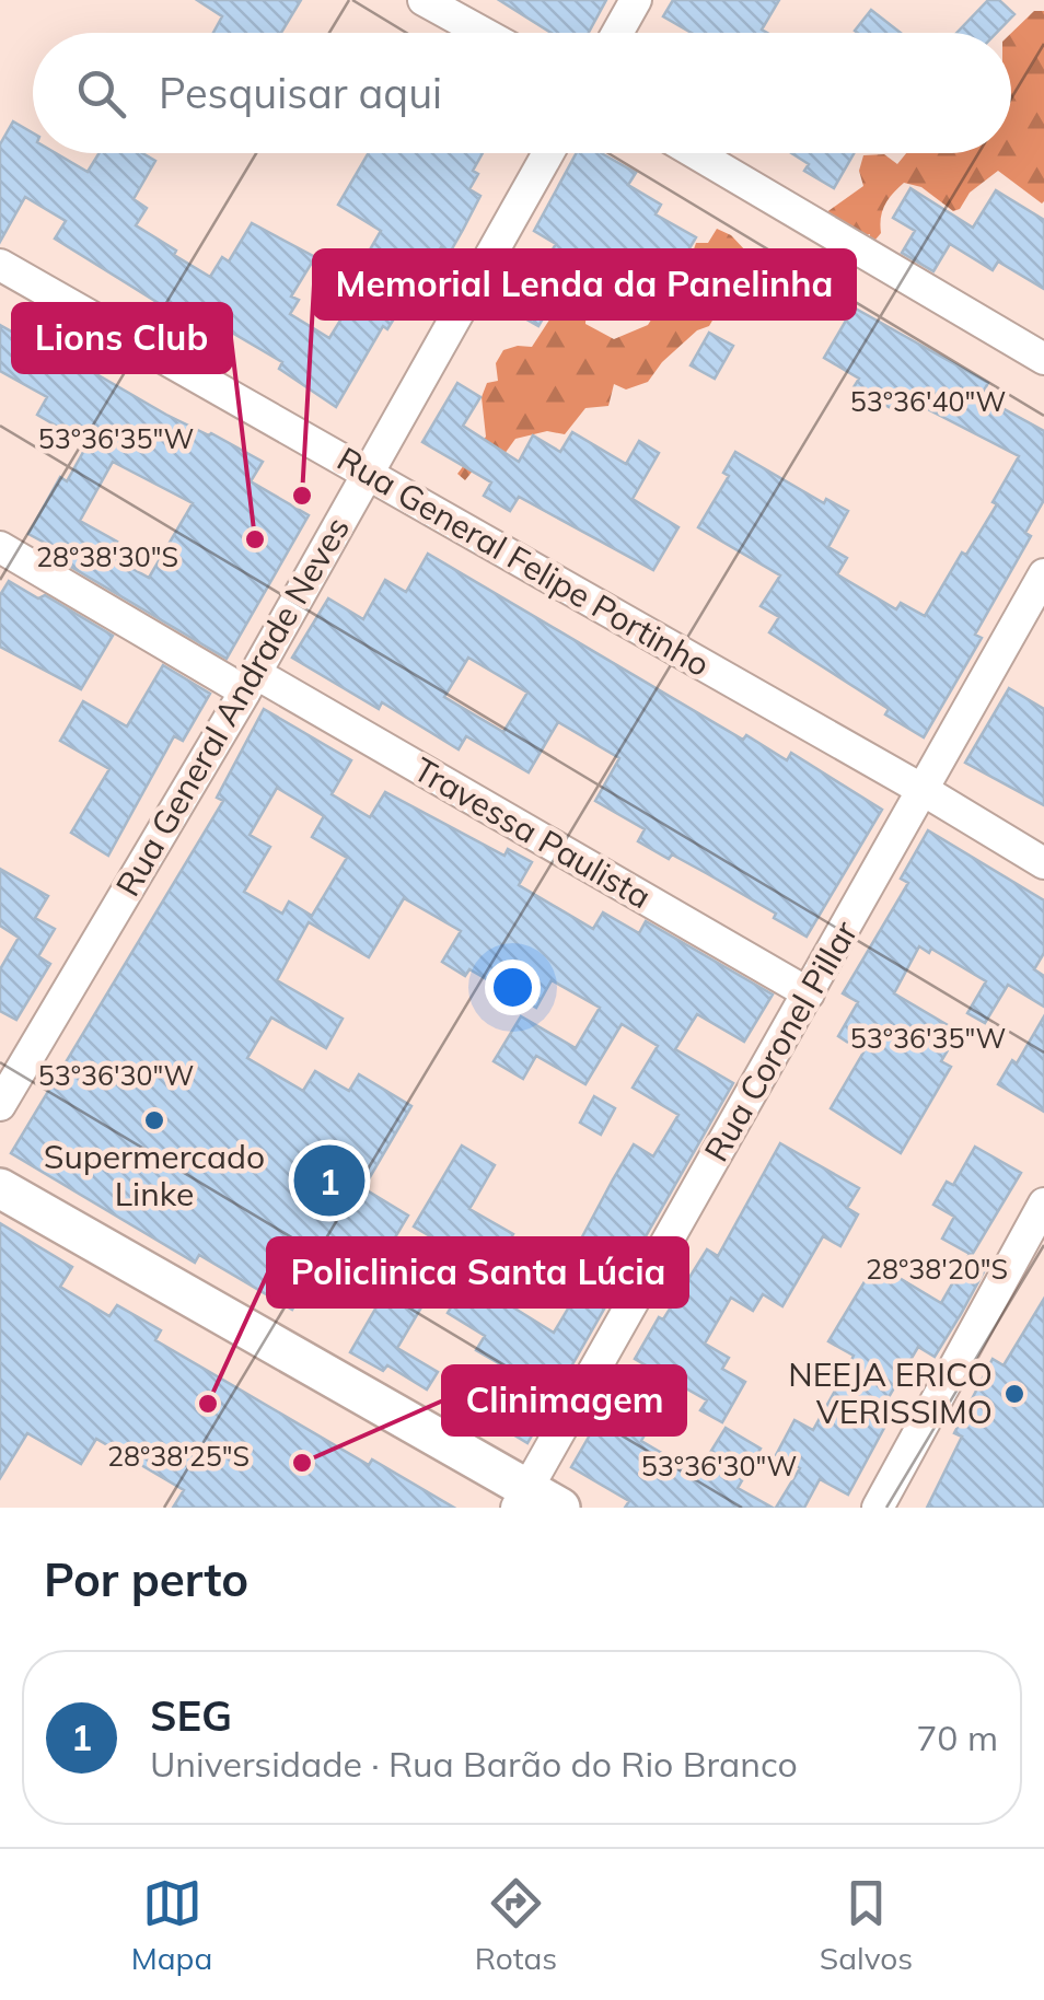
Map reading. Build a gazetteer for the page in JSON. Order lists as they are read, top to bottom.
{
  "streets": {
    "street": [
      "Rua General Felipe Portinho",
      "Rua General Andrade Neves",
      "Travessa Paulista",
      "Rua Coronel Pillar"
    ]
  },
  "crossings": [
    ["Rua General Felipe Portinho", "Rua General Andrade Neves"],
    ["Rua General Felipe Portinho", "Rua Coronel Pillar"],
    ["Rua General Andrade Neves", "Travessa Paulista"],
    ["Travessa Paulista", "Rua Coronel Pillar"]
  ],
  "places": [
    "Memorial Lenda da Panelinha",
    "Lions Club",
    "Supermercado Linke",
    "NEEJA ERICO VERISSIMO",
    "Policlinica Santa Lúcia",
    "Clinimagem"
  ],
  "page": {
    "search": "Pesquisar aqui",
    "pins": "1",
    "heading": "Por perto",
    "list": [
      {
        "mark": "1",
        "name": "SEG",
        "note": "Universidade · Rua Barão do Rio Branco",
        "value": "70 m"
      }
    ],
    "nav": ["Mapa", "Rotas", "Salvos"]
  },
  "coordinates": [
    "53°36'40\"W",
    "53°36'35\"W",
    "28°38'30\"S",
    "53°36'30\"W",
    "28°38'20\"S",
    "28°38'25\"S"
  ]
}
